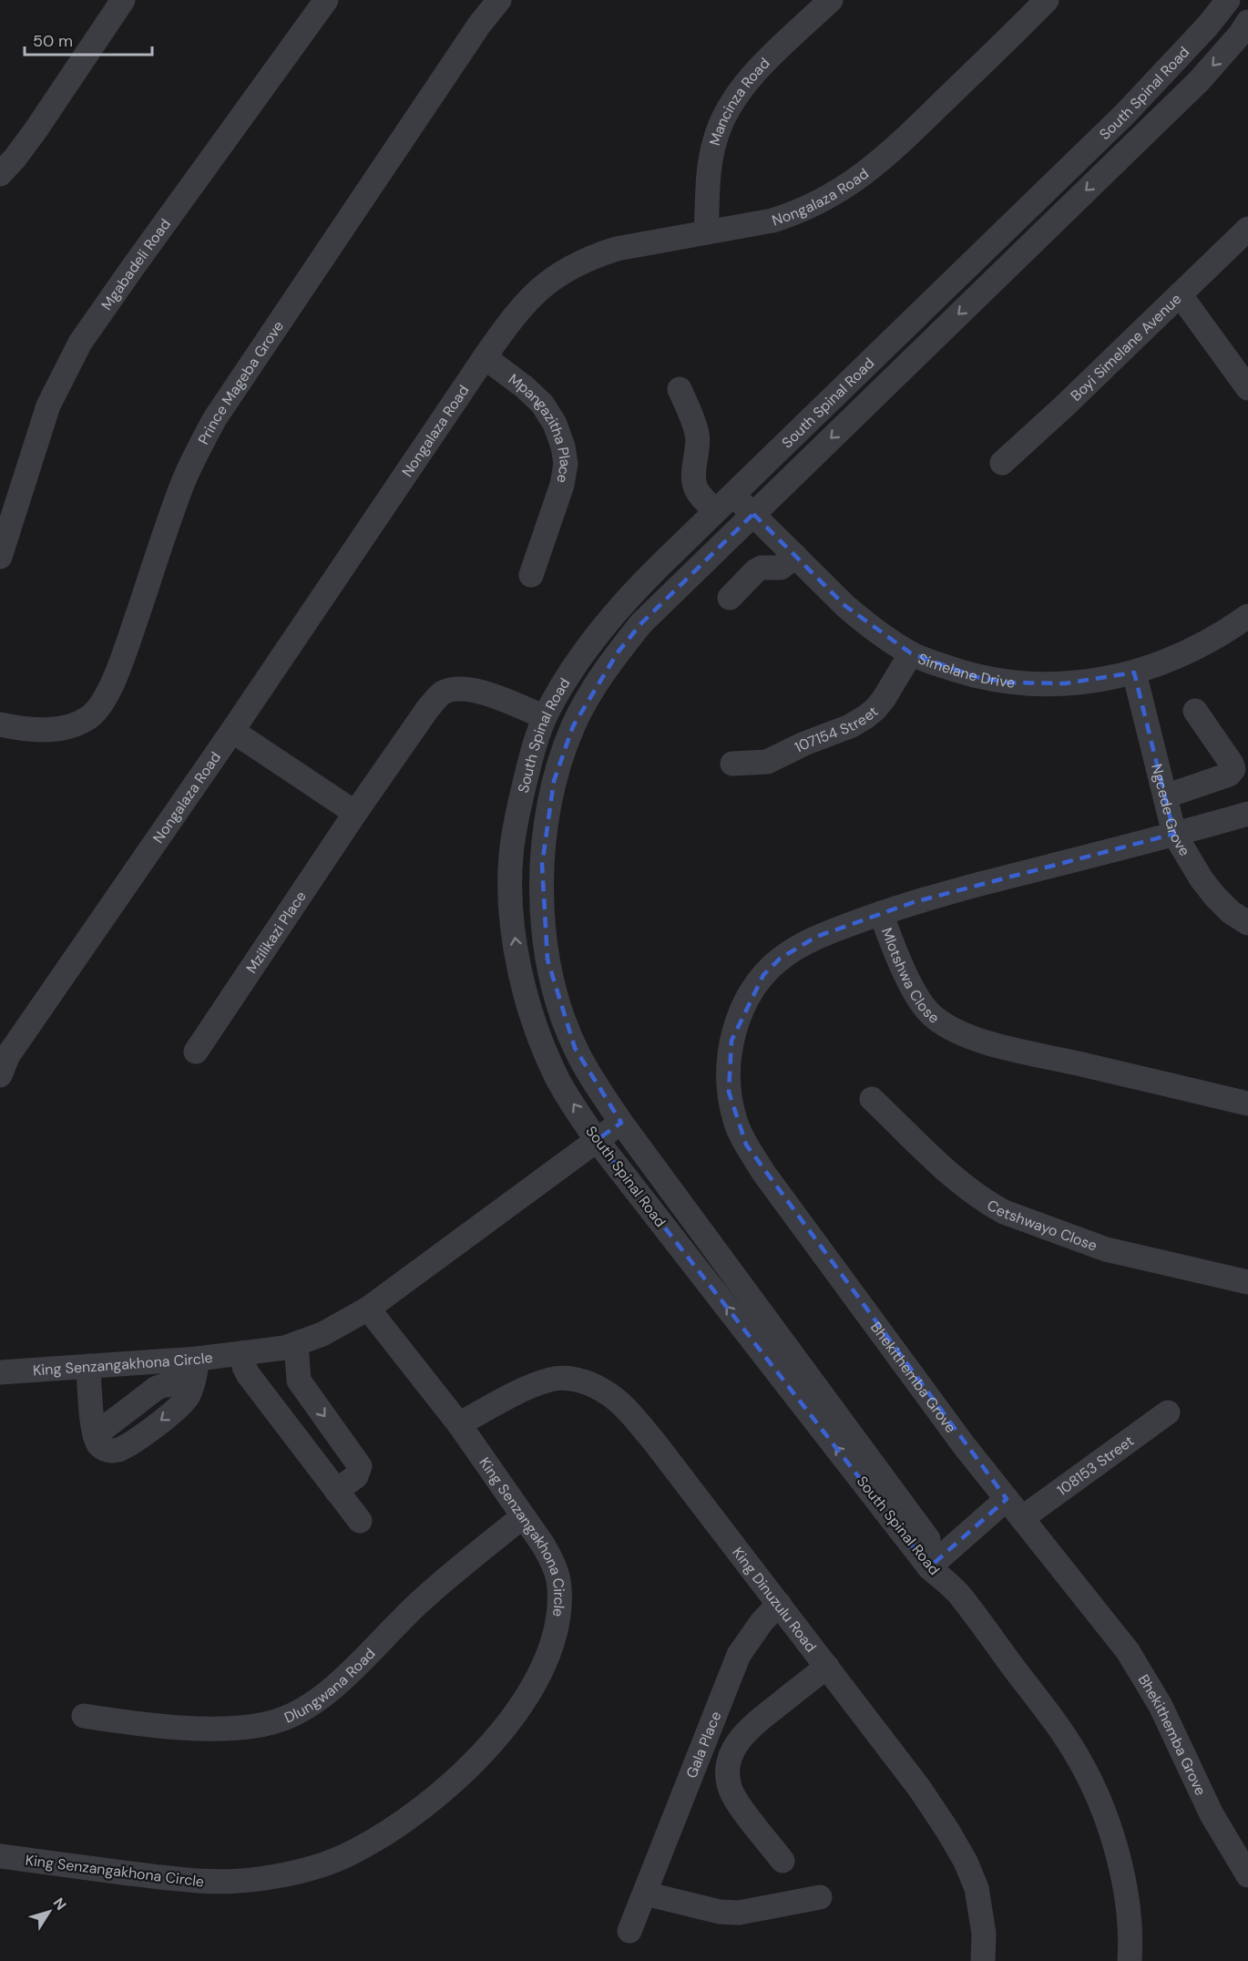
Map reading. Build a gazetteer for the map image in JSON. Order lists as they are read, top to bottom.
{
  "streets": {
    "street": [
      "South Spinal Road",
      "Mancinza Road",
      "Nongalaza Road",
      "Mgabadeli Road",
      "Boyi Simelane Avenue",
      "Prince Mageba Grove",
      "Mpangazitha Place",
      "Simelane Drive",
      "107154 Street",
      "Ngcede Grove",
      "Mzilikazi Place",
      "Mlotshwa Close",
      "Cetshwayo Close",
      "King Senzangakhona Circle",
      "Bhekithemba Grove",
      "108153 Street",
      "King Dinuzulu Road",
      "Dlungwana Road",
      "Gala Place"
    ]
  },
  "crossings": [
    ["South Spinal Road", "Simelane Drive"],
    ["South Spinal Road", "Mzilikazi Place"],
    ["South Spinal Road", "King Senzangakhona Circle"],
    ["Mancinza Road", "Nongalaza Road"],
    ["Nongalaza Road", "Mpangazitha Place"],
    ["Simelane Drive", "107154 Street"],
    ["Simelane Drive", "Ngcede Grove"],
    ["Ngcede Grove", "Mlotshwa Close"],
    ["Mlotshwa Close", "Bhekithemba Grove"],
    ["King Senzangakhona Circle", "King Dinuzulu Road"],
    ["King Senzangakhona Circle", "Dlungwana Road"],
    ["Bhekithemba Grove", "108153 Street"],
    ["King Dinuzulu Road", "Gala Place"]
  ],
  "scale_bar": "50 m",
  "north": "top right"
}
